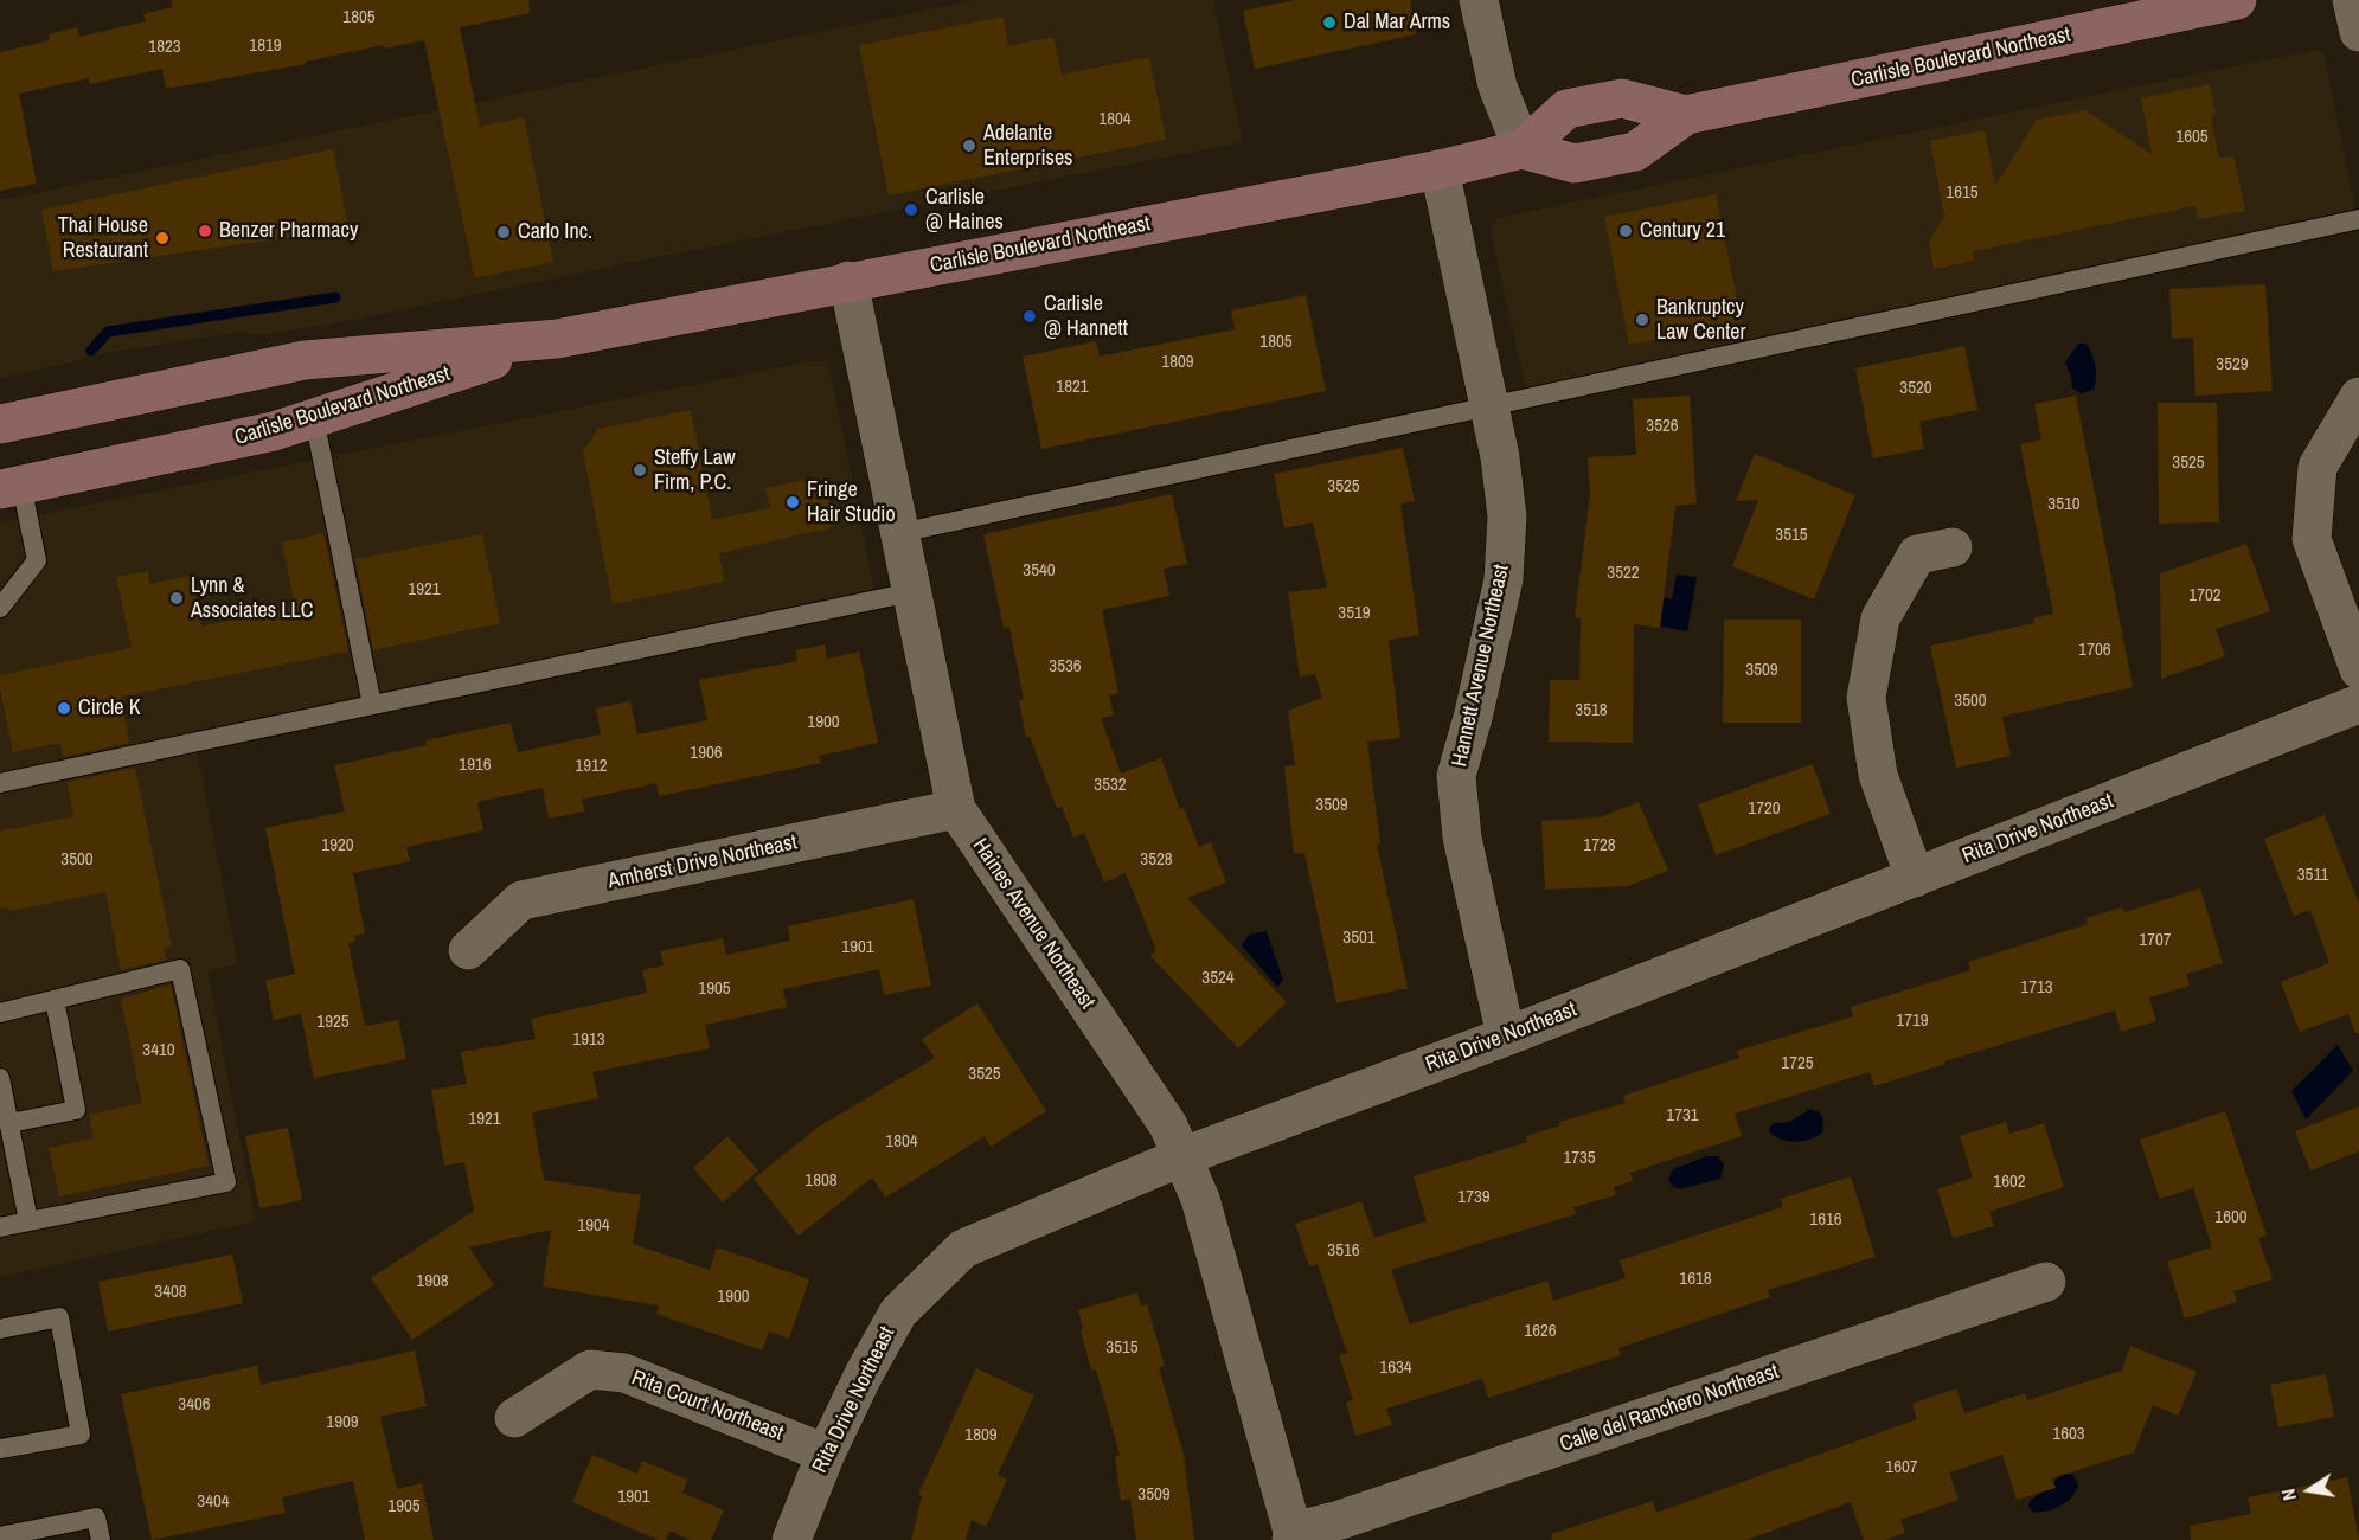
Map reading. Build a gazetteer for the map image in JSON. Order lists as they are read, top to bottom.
{
  "streets": {
    "main road": ["Carlisle Boulevard Northeast"],
    "street": [
      "Hannett Avenue Northeast",
      "Rita Drive Northeast",
      "Amherst Drive Northeast",
      "Haines Avenue Northeast",
      "Rita Court Northeast",
      "Calle del Ranchero Northeast"
    ]
  },
  "crossings": [
    ["Carlisle Boulevard Northeast", "Hannett Avenue Northeast"],
    ["Carlisle Boulevard Northeast", "Haines Avenue Northeast"],
    ["Hannett Avenue Northeast", "Rita Drive Northeast"],
    ["Rita Drive Northeast", "Haines Avenue Northeast"],
    ["Rita Drive Northeast", "Rita Court Northeast"],
    ["Amherst Drive Northeast", "Haines Avenue Northeast"],
    ["Haines Avenue Northeast", "Calle del Ranchero Northeast"]
  ],
  "places": [
    "Dal Mar Arms",
    "Adelante Enterprises",
    "Carlisle @ Haines",
    "Benzer Pharmacy",
    "Century 21",
    "Carlo Inc.",
    "Thai House Restaurant",
    "Carlisle @ Hannett",
    "Bankruptcy Law Center",
    "Steffy Law Firm, P.C.",
    "Fringe Hair Studio",
    "Lynn & Associates LLC",
    "Circle K"
  ],
  "house_numbers": [
    "1805",
    "1819",
    "1823",
    "1804",
    "1605",
    "1615",
    "1805",
    "1809",
    "3529",
    "1821",
    "3520",
    "3526",
    "3525",
    "3525",
    "3510",
    "3515",
    "3540",
    "3522",
    "1921",
    "1702",
    "3519",
    "1706",
    "3536",
    "3509",
    "3500",
    "3518",
    "1900",
    "1906",
    "1916",
    "1912",
    "3532",
    "3509",
    "1720",
    "1920",
    "1728",
    "3500",
    "3528",
    "3511",
    "3501",
    "1707",
    "1901",
    "3524",
    "1713",
    "1905",
    "1719",
    "1925",
    "1913",
    "3410",
    "1725",
    "3525",
    "1731",
    "1921",
    "1804",
    "1735",
    "1808",
    "1602",
    "1739",
    "1600",
    "1616",
    "1904",
    "3516",
    "1618",
    "1908",
    "3408",
    "1900",
    "1626",
    "3515",
    "1634",
    "3406",
    "1909",
    "1603",
    "1809",
    "1607",
    "3509",
    "1901",
    "3404",
    "1905"
  ],
  "north": "left"
}
